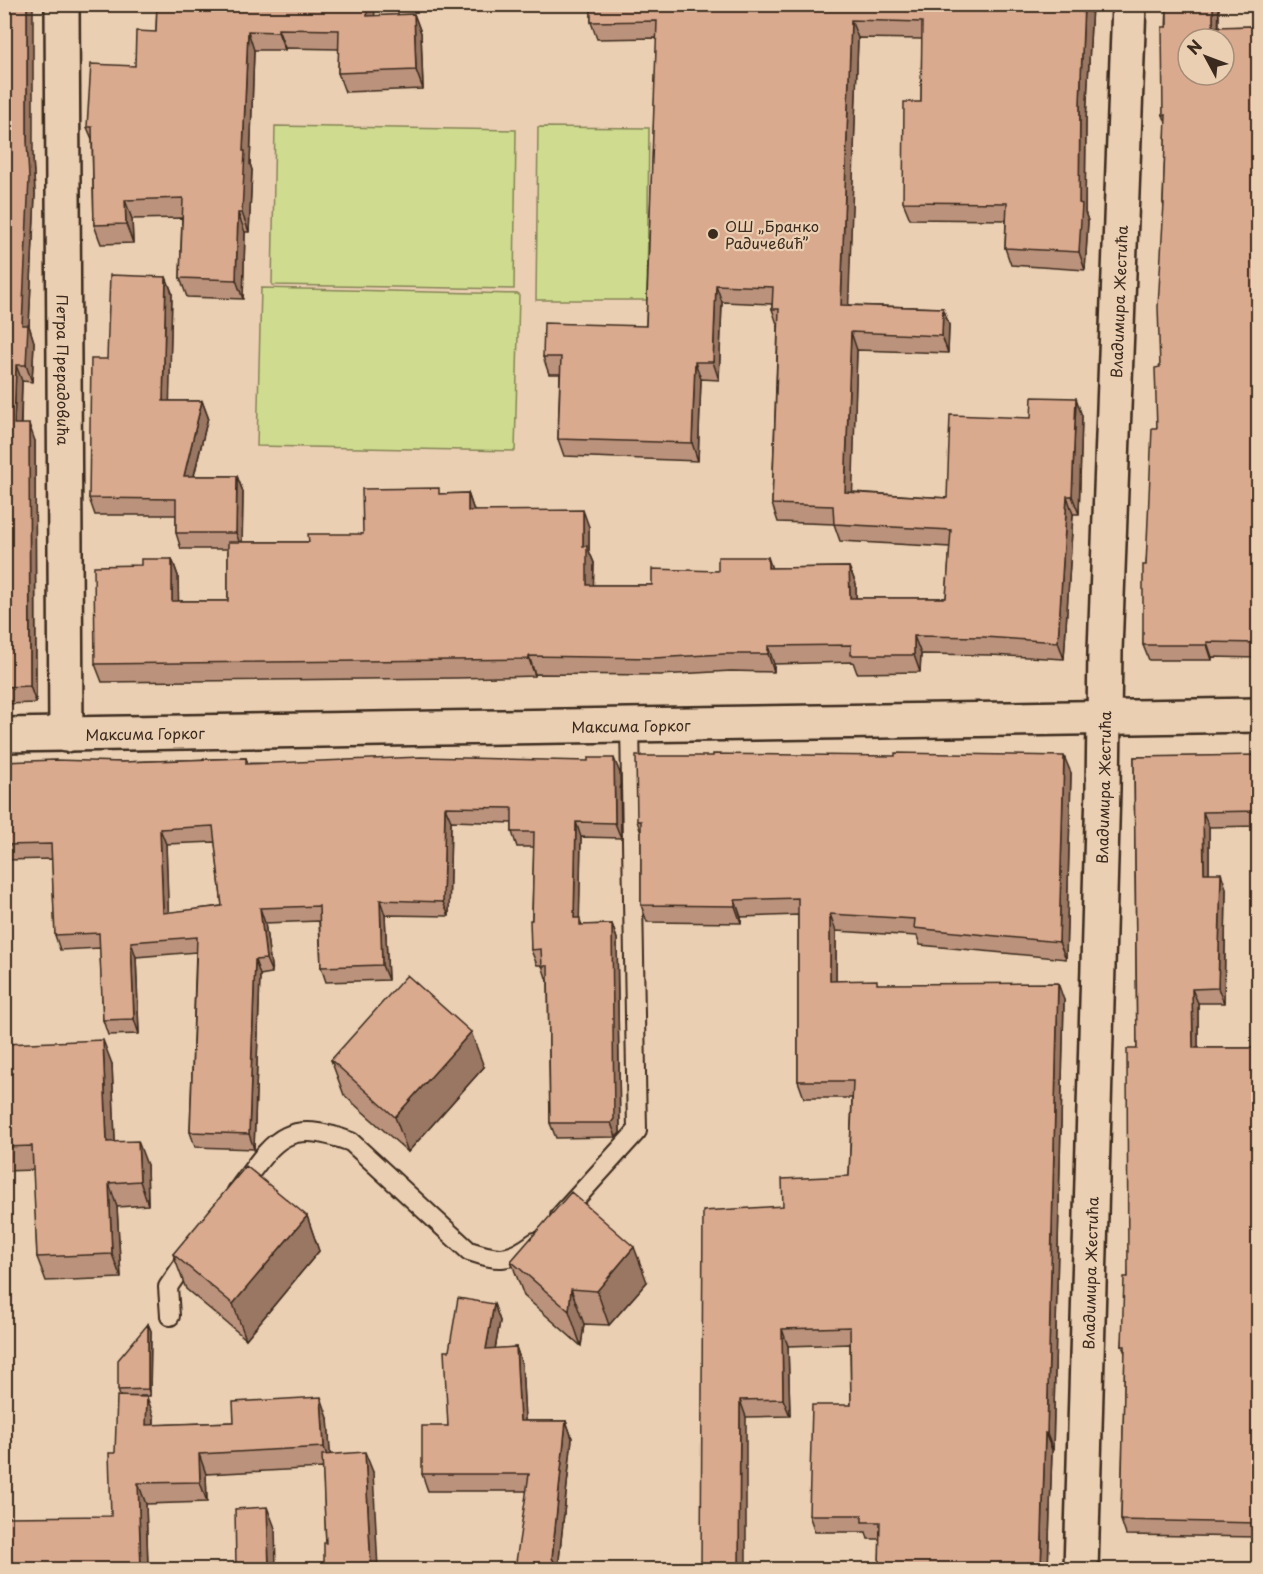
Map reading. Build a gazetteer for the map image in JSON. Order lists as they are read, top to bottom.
{
  "streets": {
    "street": ["Владимира Жестића", "Петра Прерадовића", "Максима Горког"]
  },
  "crossings": [
    ["Владимира Жестића", "Максима Горког"],
    ["Петра Прерадовића", "Максима Горког"]
  ],
  "places": ["ОШ „Бранко Радичевић”"],
  "north": "top left"
}
